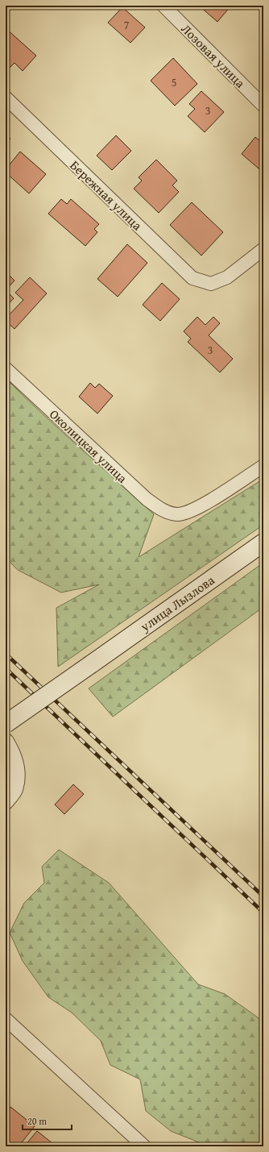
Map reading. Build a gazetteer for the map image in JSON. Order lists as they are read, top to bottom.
{
  "streets": {
    "main road": ["улица Лызлова"],
    "street": ["Лозовая улица", "Бережная улица", "Околицкая улица"]
  },
  "house_numbers": [
    "7",
    "5",
    "3",
    "3"
  ],
  "scale_bar": "20 m"
}
